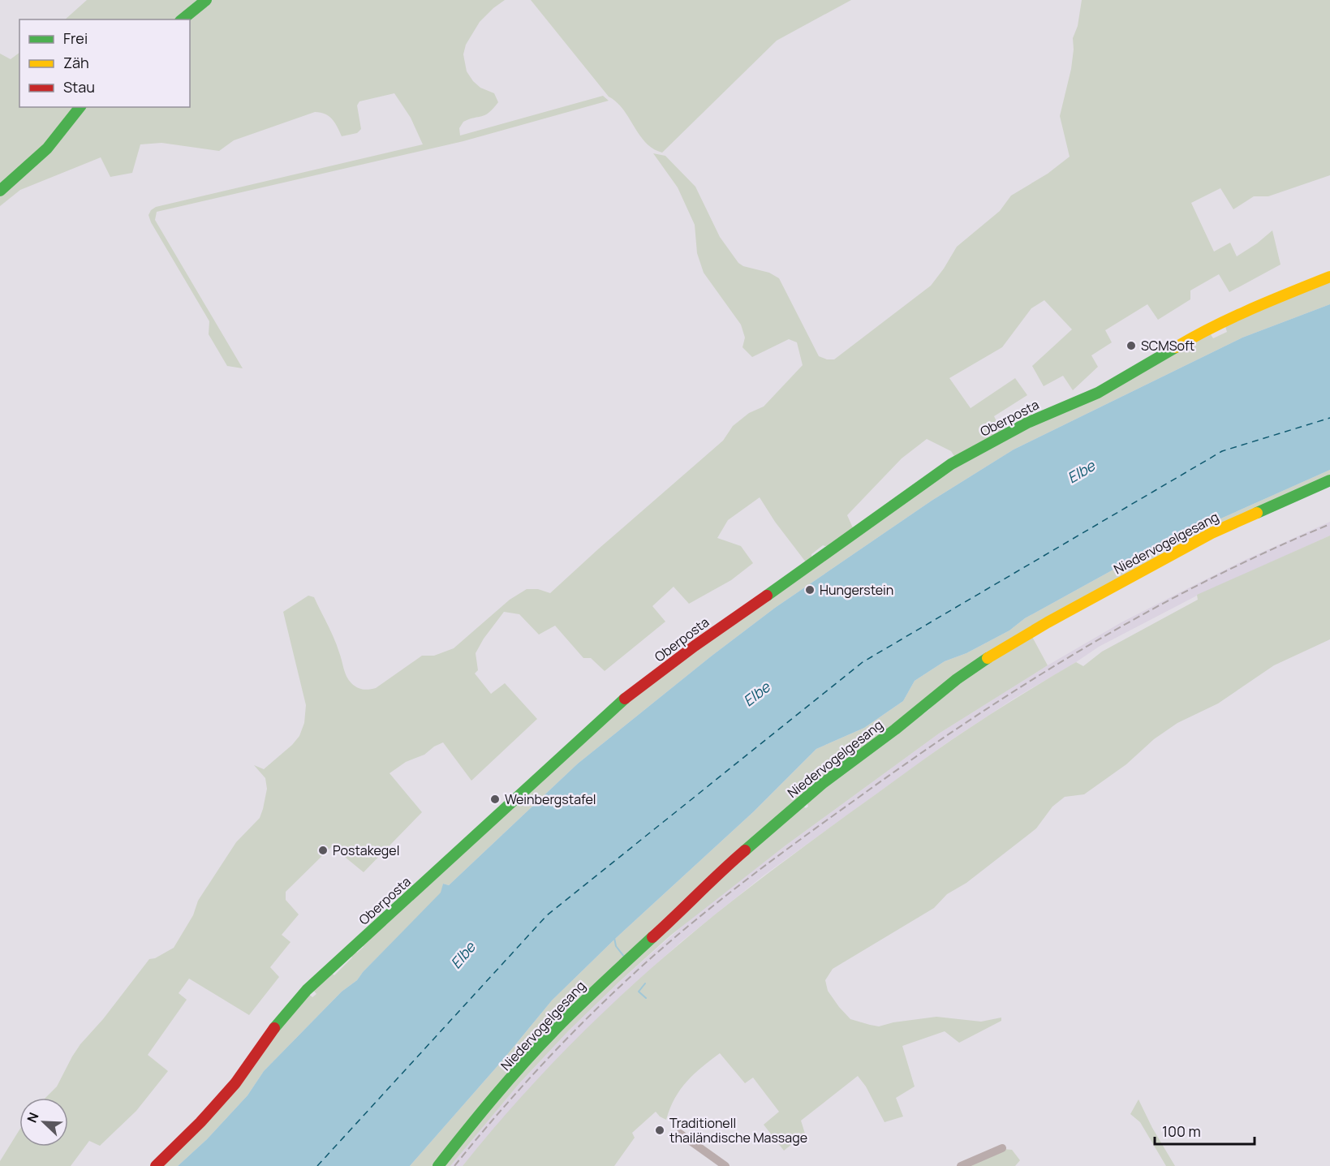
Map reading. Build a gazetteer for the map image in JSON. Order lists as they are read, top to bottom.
{
  "streets": {
    "street": ["Oberposta", "Niedervogelgesang"]
  },
  "water": ["Elbe"],
  "places": [
    "SCMSoft",
    "Hungerstein",
    "Weinbergstafel",
    "Postakegel",
    "Traditionell thailändische Massage"
  ],
  "legend": ["Frei", "Zäh", "Stau"],
  "scale_bar": "100 m",
  "north": "top left"
}
